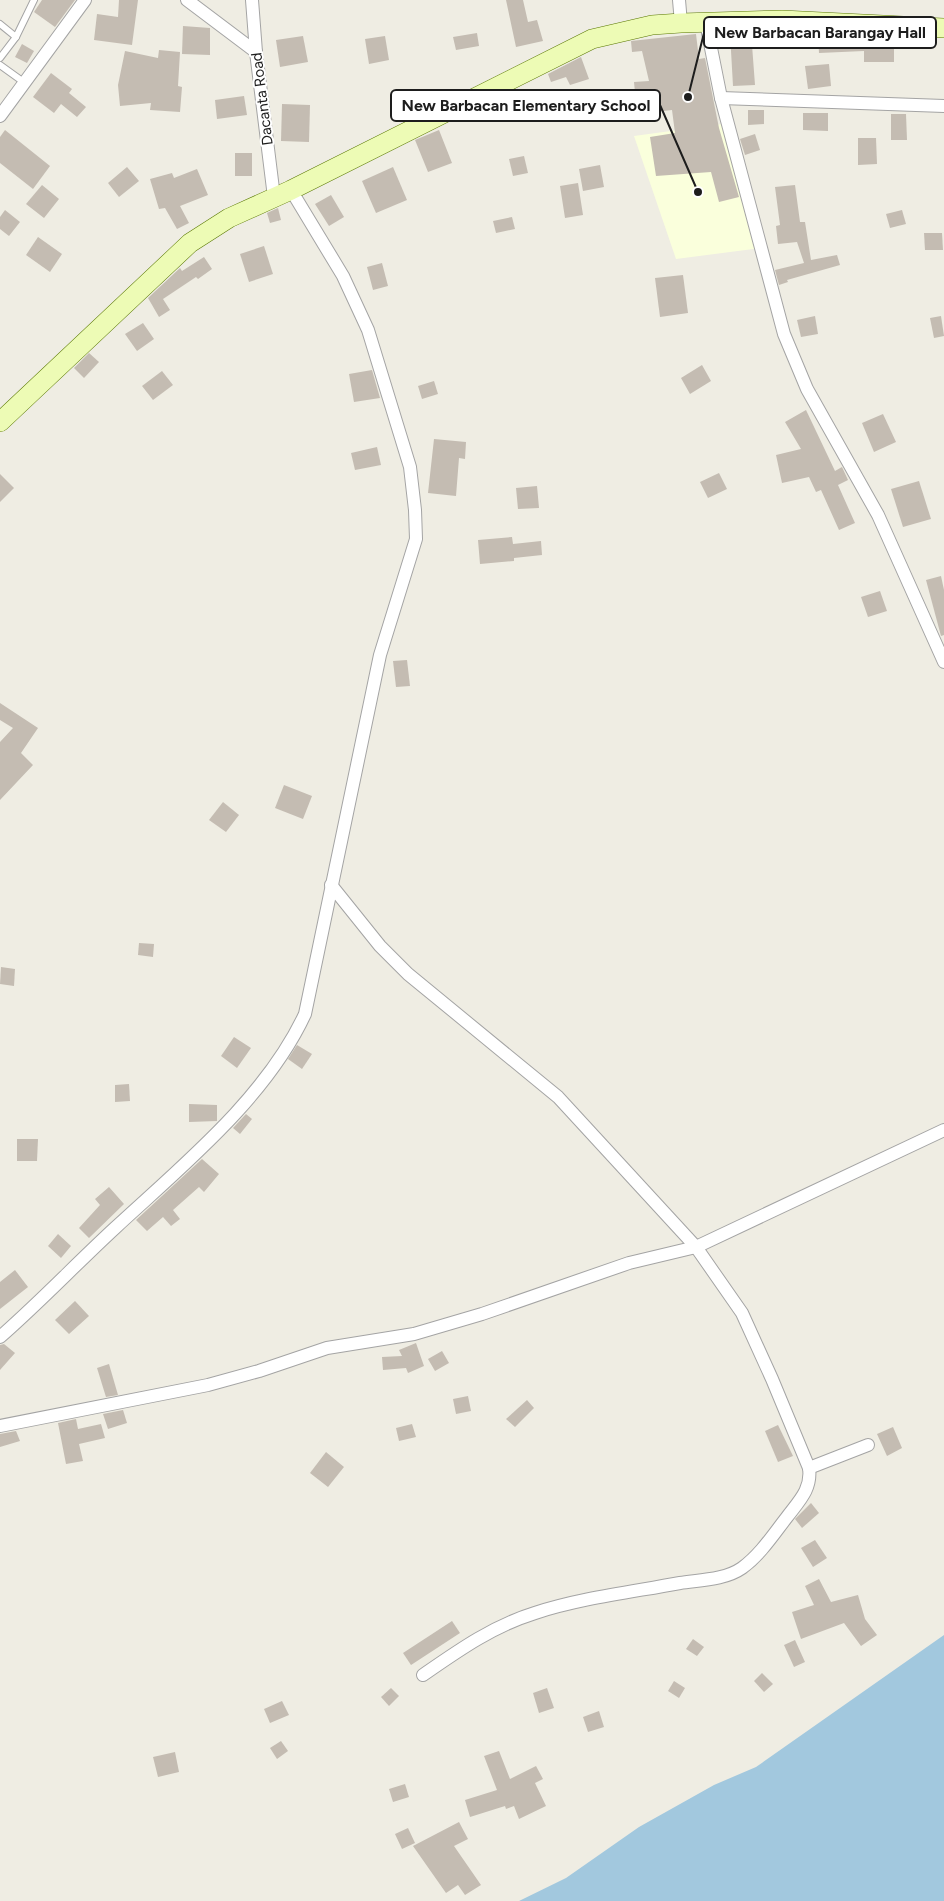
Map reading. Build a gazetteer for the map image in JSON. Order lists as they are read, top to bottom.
{
  "streets": {
    "street": ["Dacanta Road"]
  },
  "places": ["New Barbacan Barangay Hall", "New Barbacan Elementary School"]
}
